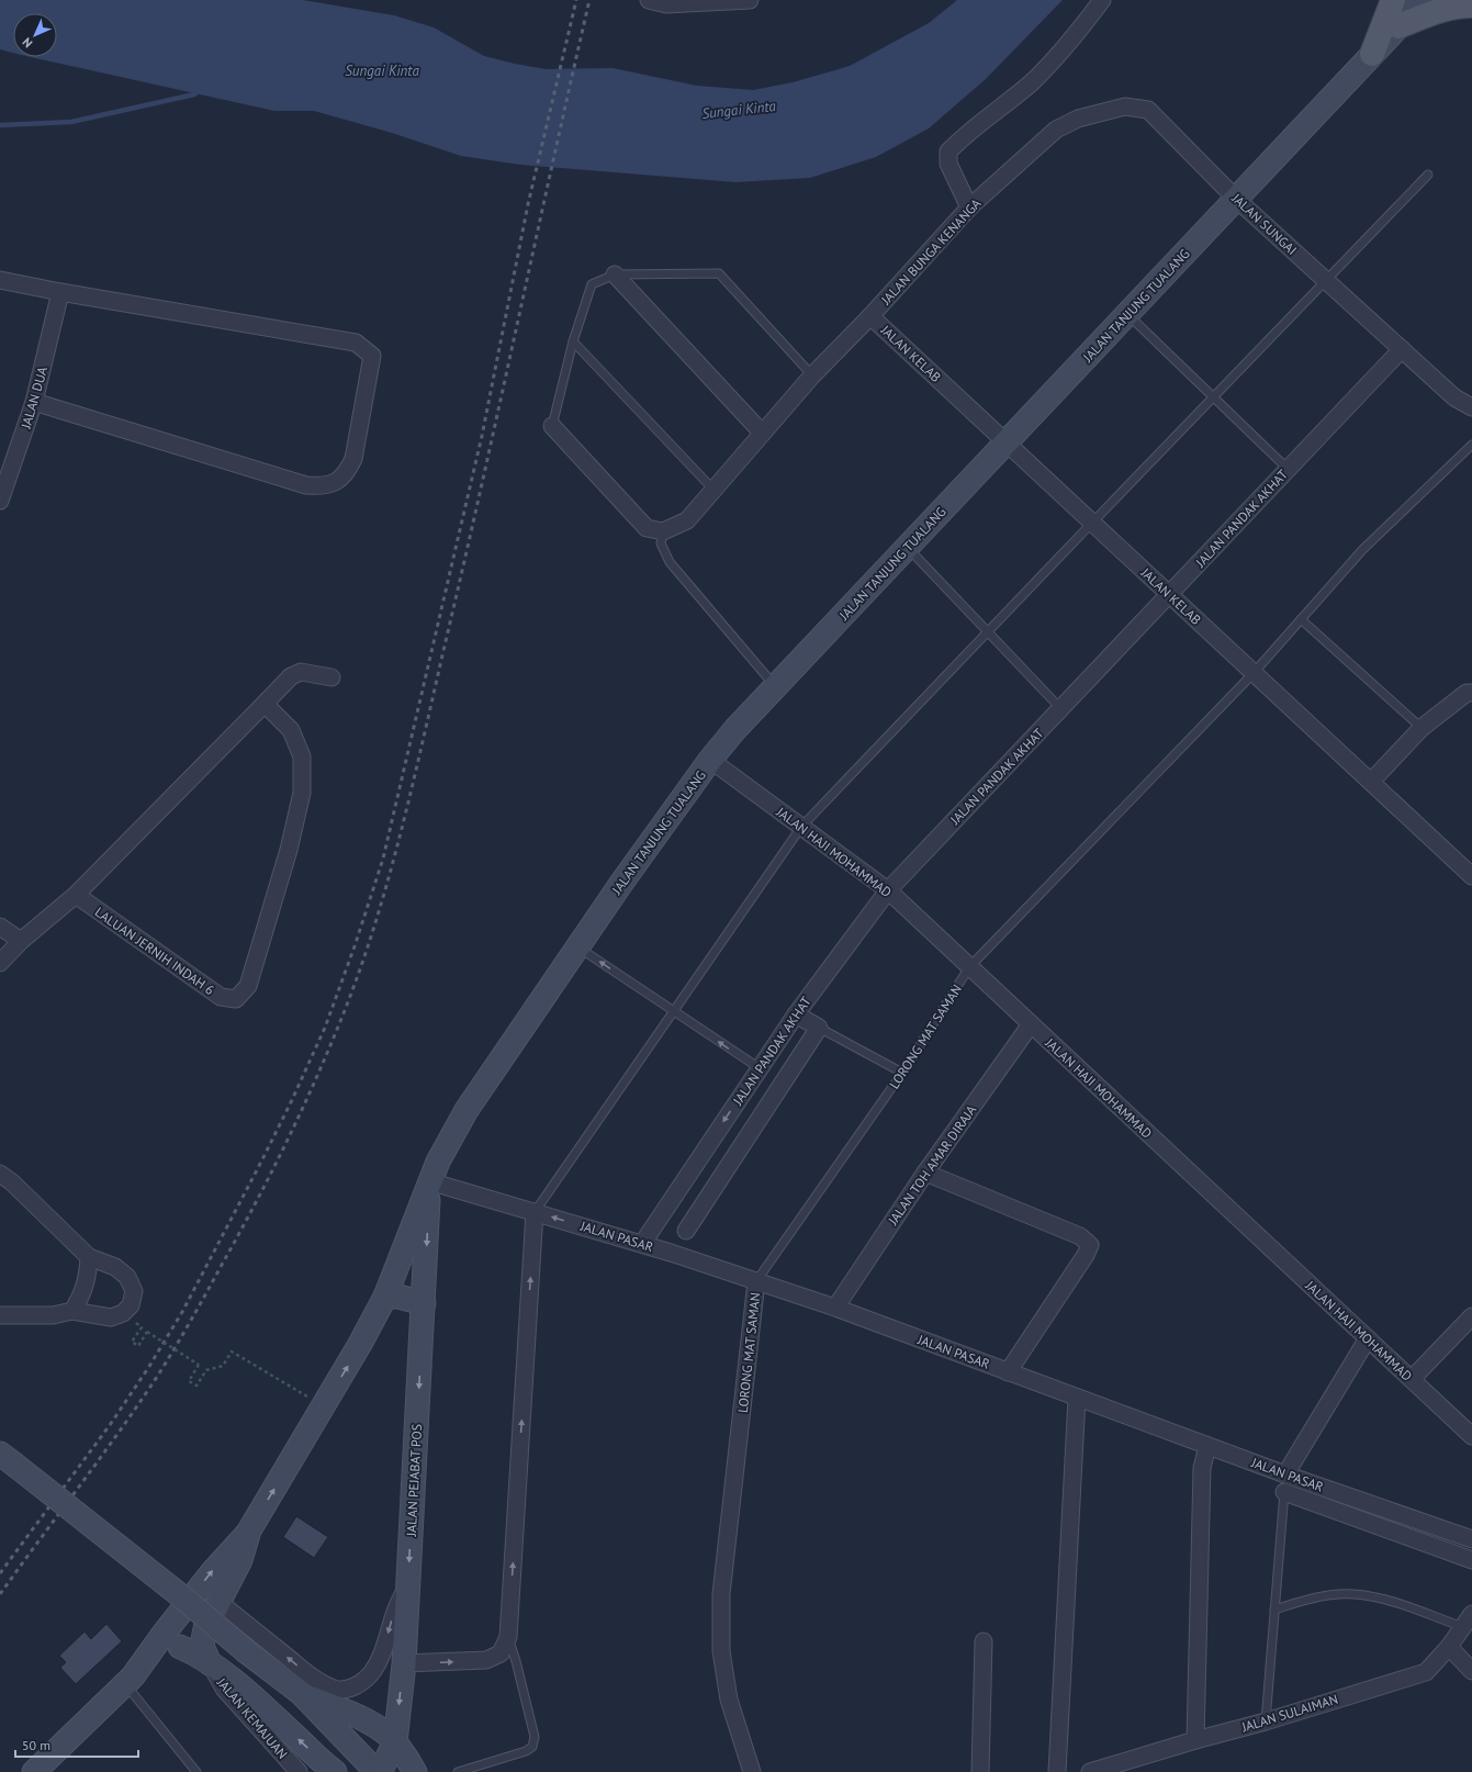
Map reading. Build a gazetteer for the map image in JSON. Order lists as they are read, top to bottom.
{
  "streets": {
    "main road": ["JALAN TANJUNG TUALANG", "JALAN PEJABAT POS"],
    "street": [
      "JALAN SUNGAI",
      "JALAN BUNGA KENANGA",
      "JALAN KELAB",
      "JALAN DUA",
      "JALAN PANDAK AKHAT",
      "JALAN HAJI MOHAMMAD",
      "LALUAN JERNIH INDAH 6",
      "LORONG MAT SAMAN",
      "JALAN TOH AMAR DIRAJA",
      "JALAN PASAR",
      "JALAN SULAIMAN",
      "JALAN KEMAJUAN"
    ]
  },
  "crossings": [
    ["JALAN SUNGAI", "JALAN BUNGA KENANGA"],
    ["JALAN SUNGAI", "JALAN TANJUNG TUALANG"],
    ["JALAN SUNGAI", "JALAN PANDAK AKHAT"],
    ["JALAN BUNGA KENANGA", "JALAN KELAB"],
    ["JALAN TANJUNG TUALANG", "JALAN KELAB"],
    ["JALAN TANJUNG TUALANG", "JALAN HAJI MOHAMMAD"],
    ["JALAN TANJUNG TUALANG", "JALAN PASAR"],
    ["JALAN TANJUNG TUALANG", "JALAN PEJABAT POS"],
    ["JALAN KELAB", "JALAN PANDAK AKHAT"],
    ["JALAN KELAB", "LORONG MAT SAMAN"],
    ["JALAN PANDAK AKHAT", "JALAN HAJI MOHAMMAD"],
    ["JALAN PANDAK AKHAT", "JALAN PASAR"],
    ["JALAN HAJI MOHAMMAD", "LORONG MAT SAMAN"],
    ["JALAN HAJI MOHAMMAD", "JALAN TOH AMAR DIRAJA"],
    ["LORONG MAT SAMAN", "JALAN PASAR"],
    ["JALAN TOH AMAR DIRAJA", "JALAN PASAR"],
    ["JALAN PASAR", "JALAN PEJABAT POS"]
  ],
  "one_way": ["JALAN PEJABAT POS"],
  "water": ["Sungai Kinta"],
  "scale_bar": "50 m",
  "north": "bottom left"
}
